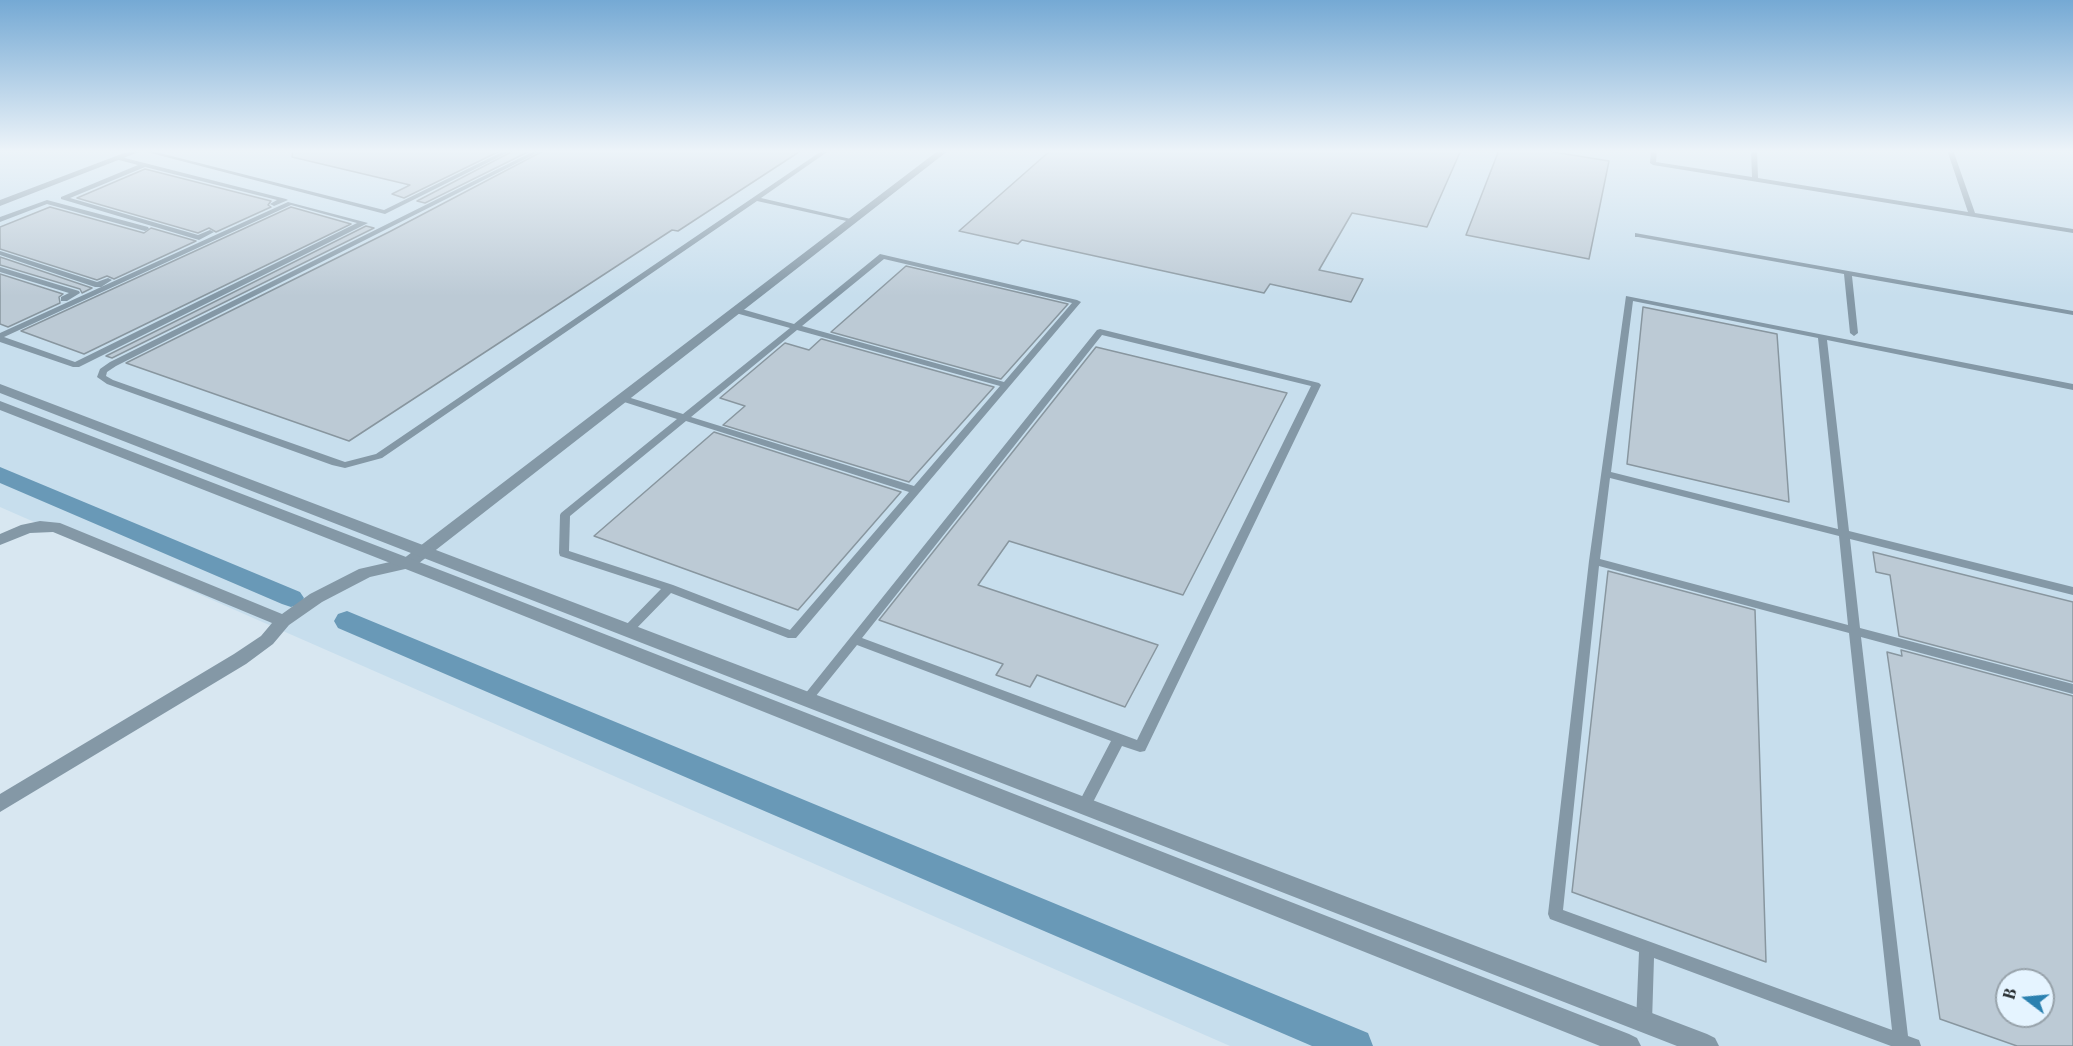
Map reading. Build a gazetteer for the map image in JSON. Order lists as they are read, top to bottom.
{
  "north": "left"
}
